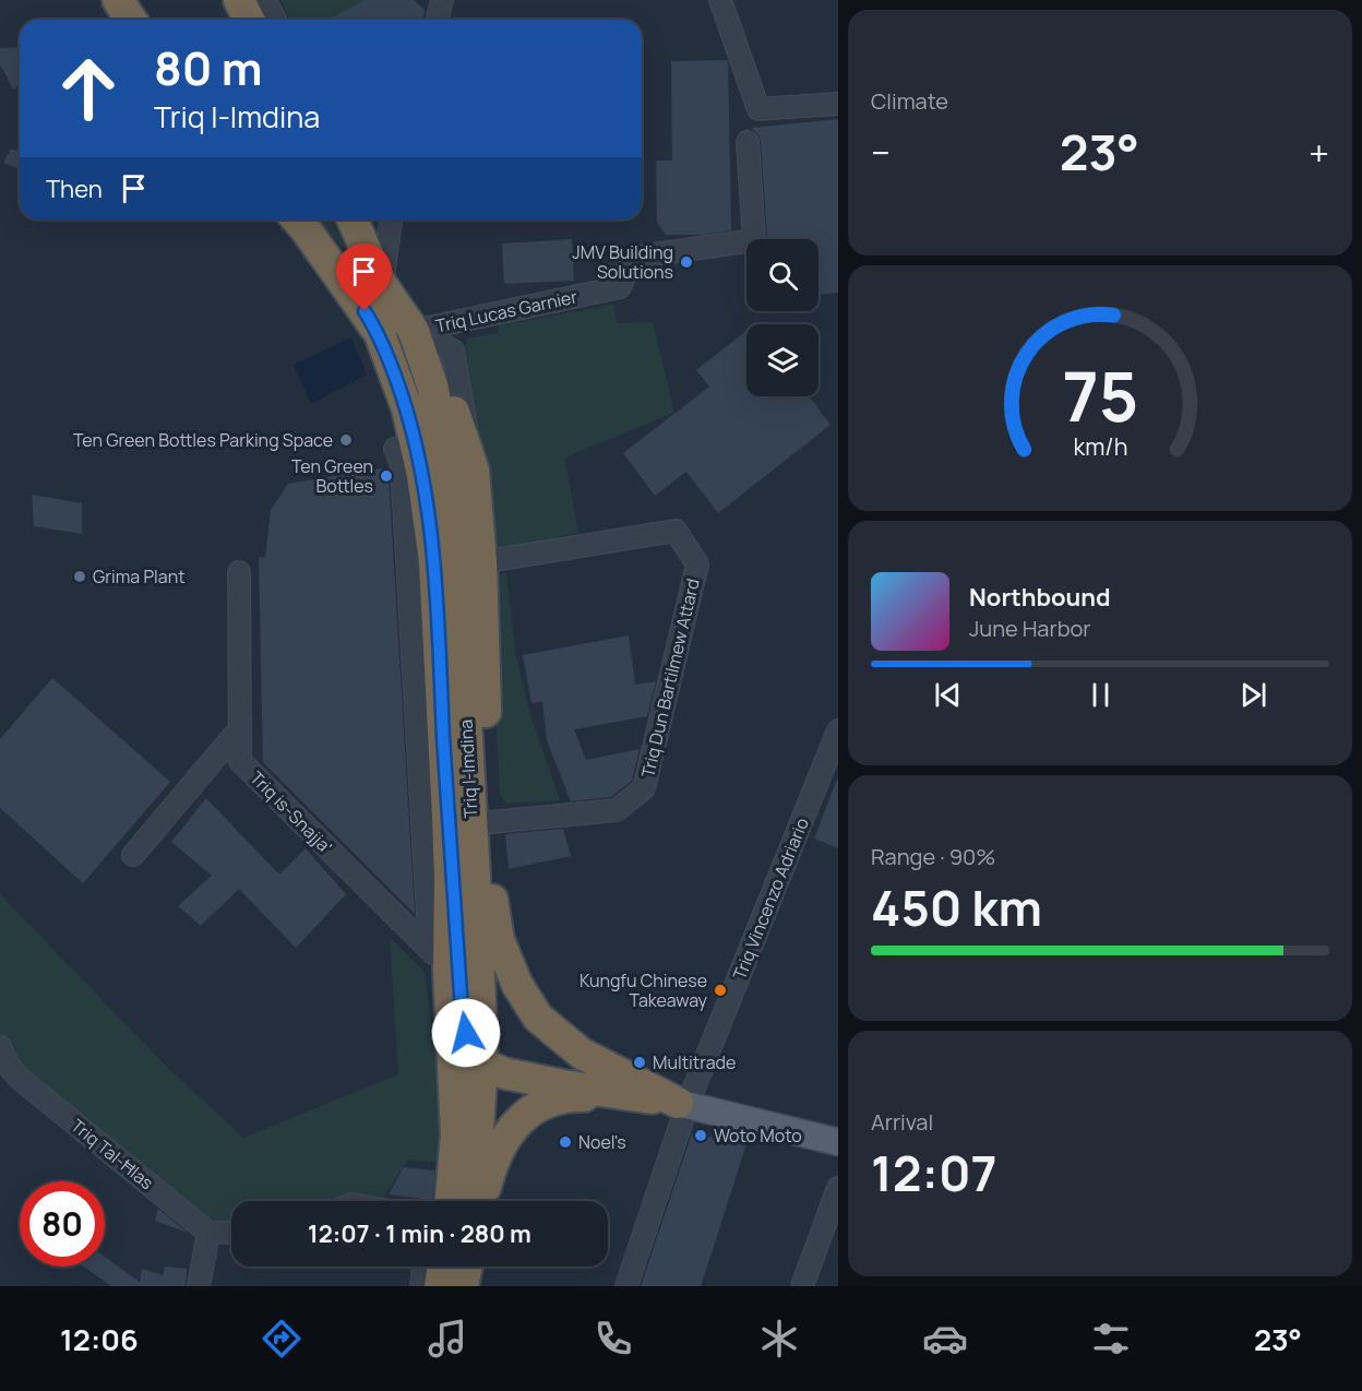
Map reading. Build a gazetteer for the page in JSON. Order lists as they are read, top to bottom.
{
  "streets": {
    "highway": ["Triq l-Imdina"],
    "street": [
      "Triq Lucas Garnier",
      "Triq Dun Bartilmew Attard",
      "Triq is-Snajja'",
      "Triq Vincenzo Adriario",
      "Triq Tal-Ħlas"
    ]
  },
  "crossings": [
    ["Triq Lucas Garnier", "Triq l-Imdina"],
    ["Triq l-Imdina", "Triq is-Snajja'"]
  ],
  "places": [
    "JMV Building Solutions",
    "Ten Green Bottles Parking Space",
    "Ten Green Bottles",
    "Grima Plant",
    "Kungfu Chinese Takeaway",
    "Multitrade",
    "Woto Moto",
    "Noel's"
  ],
  "page": {
    "tile": [
      "Climate",
      ["Range · 90%", "450 km"],
      ["Arrival", "12:07"]
    ],
    "turn": ["80 m", "Triq l-Imdina"],
    "heat": ["−", "23°", "+"],
    "then": "Then",
    "song": ["Northbound", "June Harbor"],
    "limit": "80",
    "trip": "12:07 · 1 min · 280 m",
    "tabs": ["12:06", "23°"],
    "gauge": ["75", "km/h"]
  }
}
